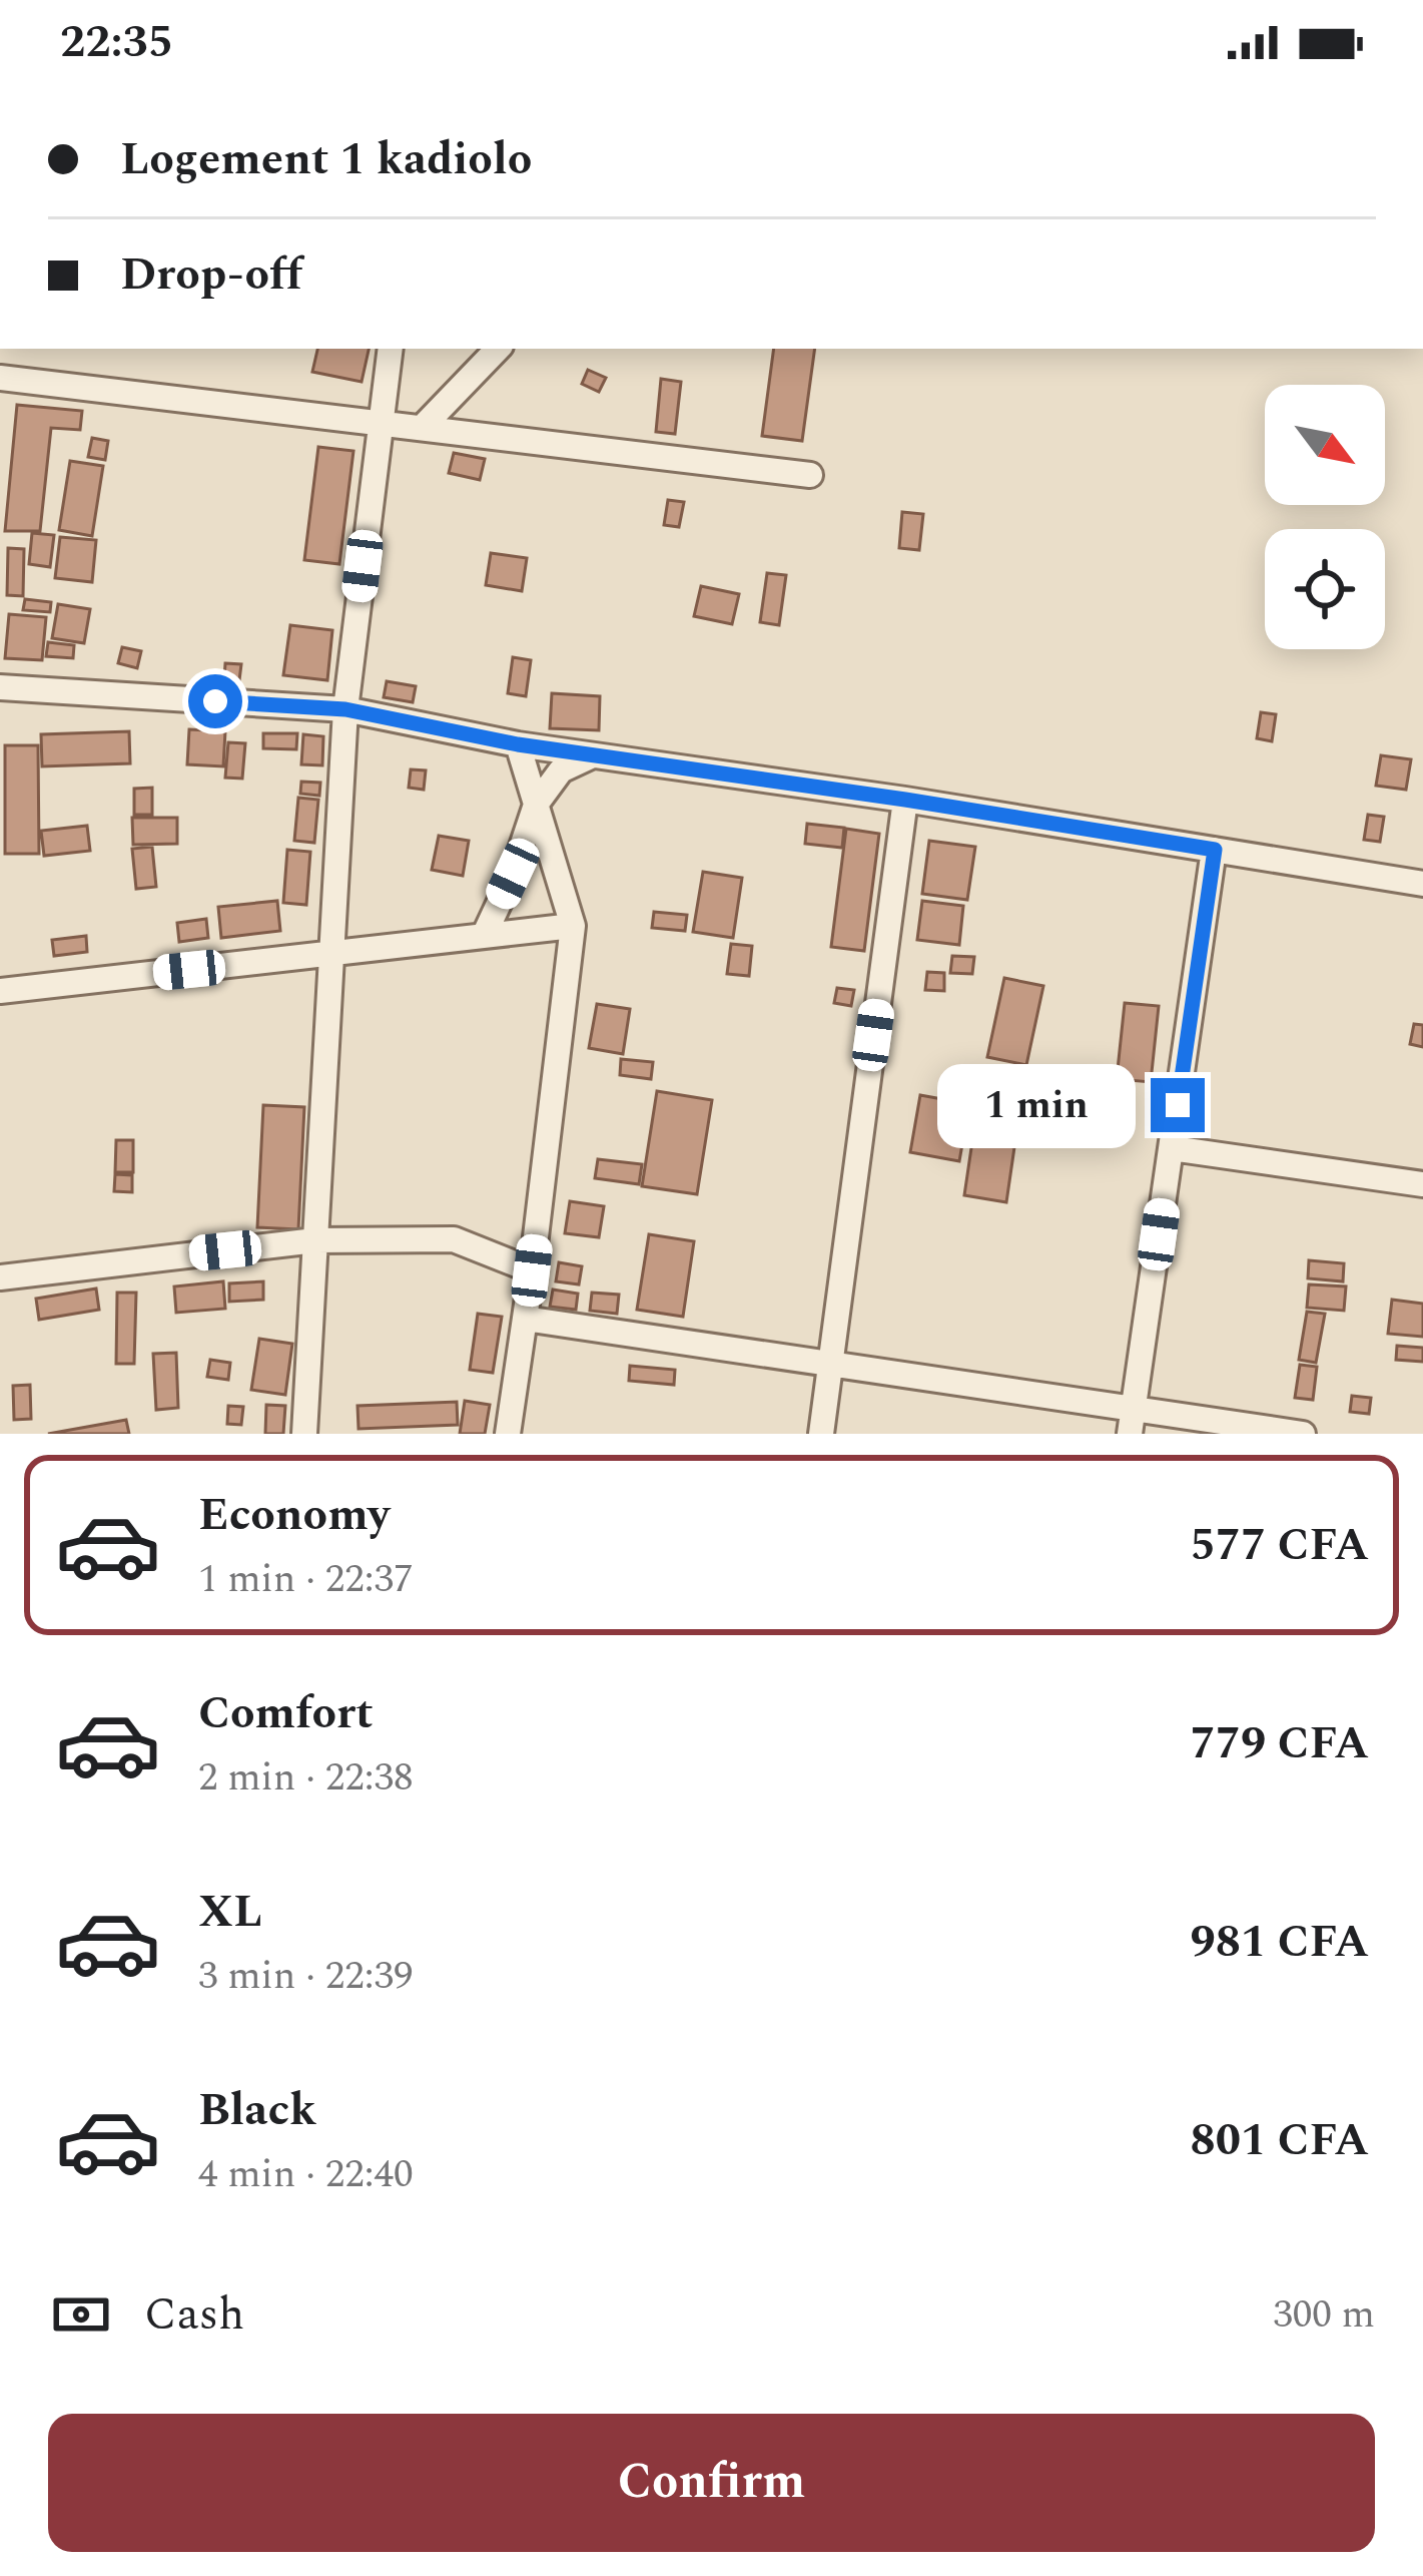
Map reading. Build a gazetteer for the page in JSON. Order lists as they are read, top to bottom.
{
  "north": "bottom right",
  "page": {
    "status": "22:35",
    "banner": ["Logement 1 kadiolo", "Drop-off"],
    "bubble": "1 min",
    "list": [
      {
        "name": "Economy",
        "note": "1 min · 22:37",
        "value": "577 CFA"
      },
      {
        "name": "Comfort",
        "note": "2 min · 22:38",
        "value": "779 CFA"
      },
      {
        "name": "XL",
        "note": "3 min · 22:39",
        "value": "981 CFA"
      },
      {
        "name": "Black",
        "note": "4 min · 22:40",
        "value": "801 CFA"
      }
    ],
    "pay": ["Cash", "300 m"],
    "buttons": "Confirm"
  }
}
